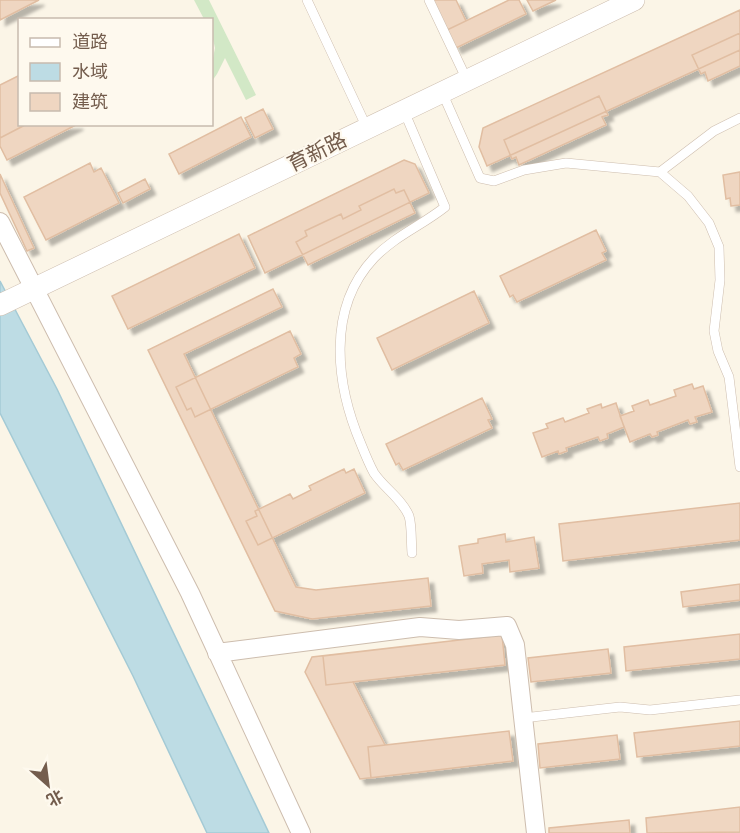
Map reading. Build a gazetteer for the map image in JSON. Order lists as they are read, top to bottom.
{
  "streets": {
    "street": ["育新路"]
  },
  "legend": ["道路", "水域", "建筑"],
  "north": "bottom right"
}
